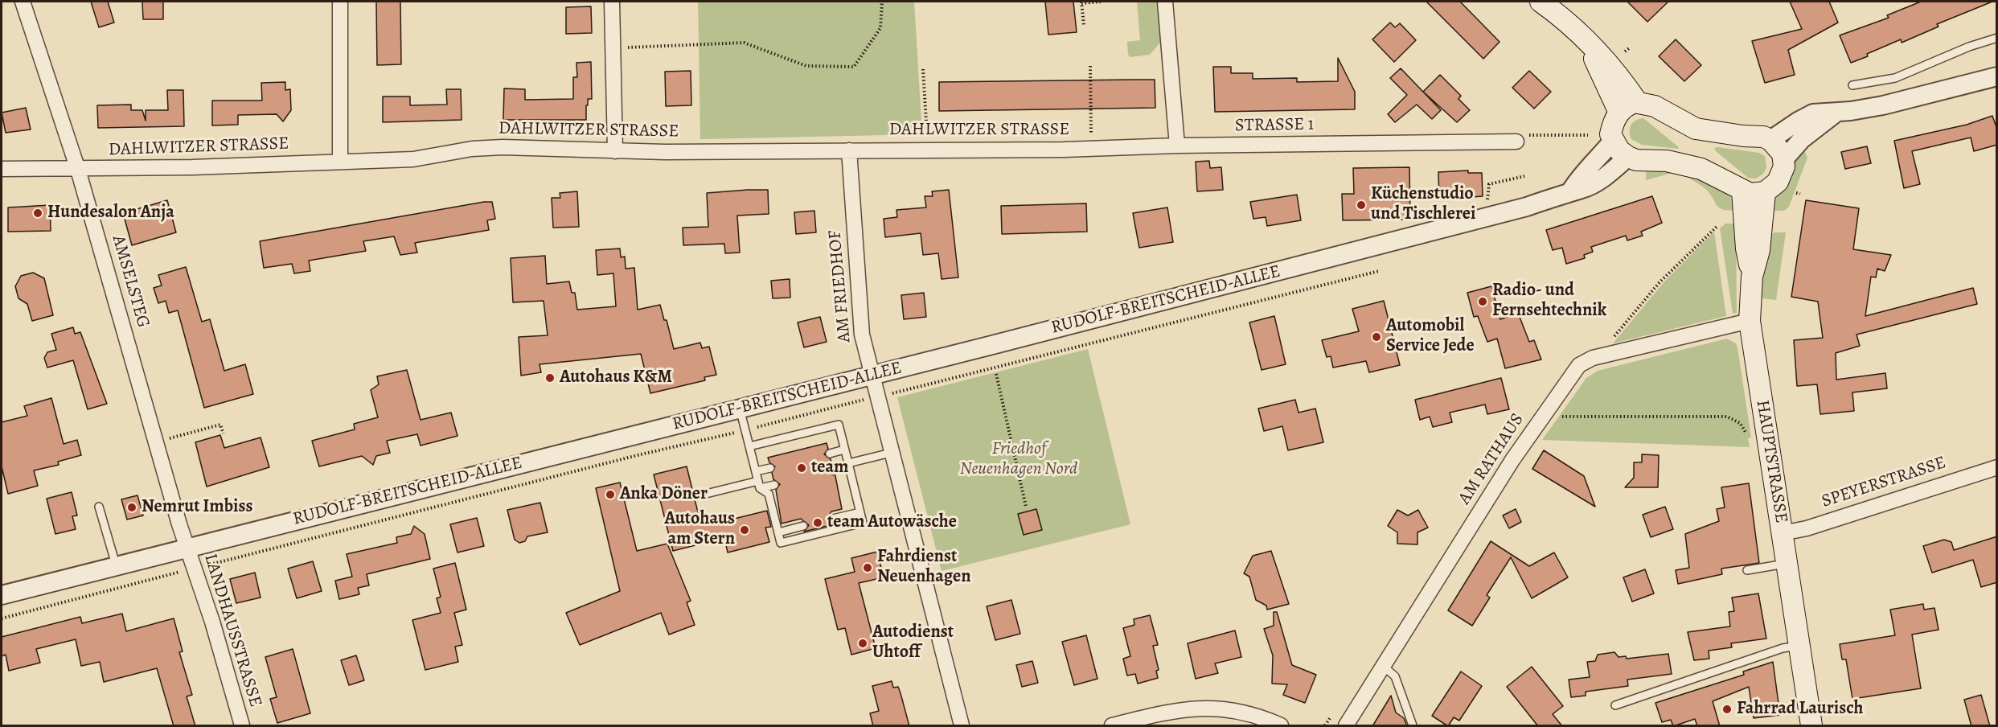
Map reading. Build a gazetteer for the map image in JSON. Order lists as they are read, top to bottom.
{
  "streets": {
    "main road": ["HAUPTSTRASSE"],
    "street": [
      "STRASSE 1",
      "DAHLWITZER STRASSE",
      "AMSELSTEG",
      "AM FRIEDHOF",
      "RUDOLF-BREITSCHEID-ALLEE",
      "AM RATHAUS",
      "SPEYERSTRASSE",
      "LANDHAUSSTRASSE"
    ]
  },
  "crossings": [
    ["STRASSE 1", "DAHLWITZER STRASSE"],
    ["DAHLWITZER STRASSE", "AMSELSTEG"],
    ["DAHLWITZER STRASSE", "AM FRIEDHOF"],
    ["AMSELSTEG", "RUDOLF-BREITSCHEID-ALLEE"],
    ["AMSELSTEG", "LANDHAUSSTRASSE"],
    ["AM FRIEDHOF", "RUDOLF-BREITSCHEID-ALLEE"],
    ["RUDOLF-BREITSCHEID-ALLEE", "LANDHAUSSTRASSE"],
    ["AM RATHAUS", "HAUPTSTRASSE"],
    ["HAUPTSTRASSE", "SPEYERSTRASSE"]
  ],
  "parks": ["Friedhof Neuenhagen Nord"],
  "places": [
    "Küchenstudio und Tischlerei",
    "Hundesalon Anja",
    "Radio- und Fernsehtechnik",
    "Automobil Service Jede",
    "Autohaus K&M",
    "team",
    "Anka Döner",
    "Nemrut Imbiss",
    "team Autowäsche",
    "Autohaus am Stern",
    "Fahrdienst Neuenhagen",
    "Autodienst Uhtoff",
    "Fahrrad Laurisch"
  ]
}
